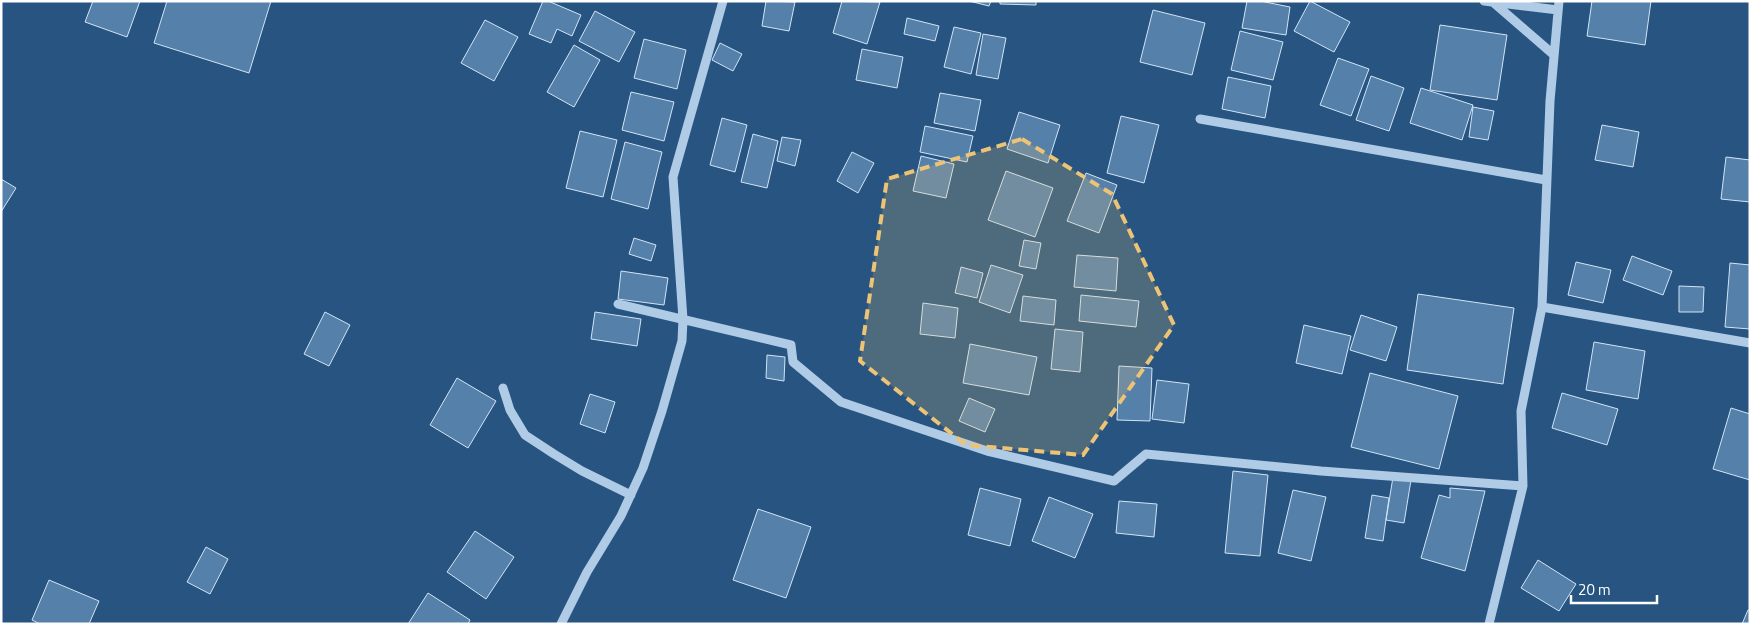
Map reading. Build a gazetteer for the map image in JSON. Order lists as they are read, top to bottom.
{
  "scale_bar": "20 m"
}
